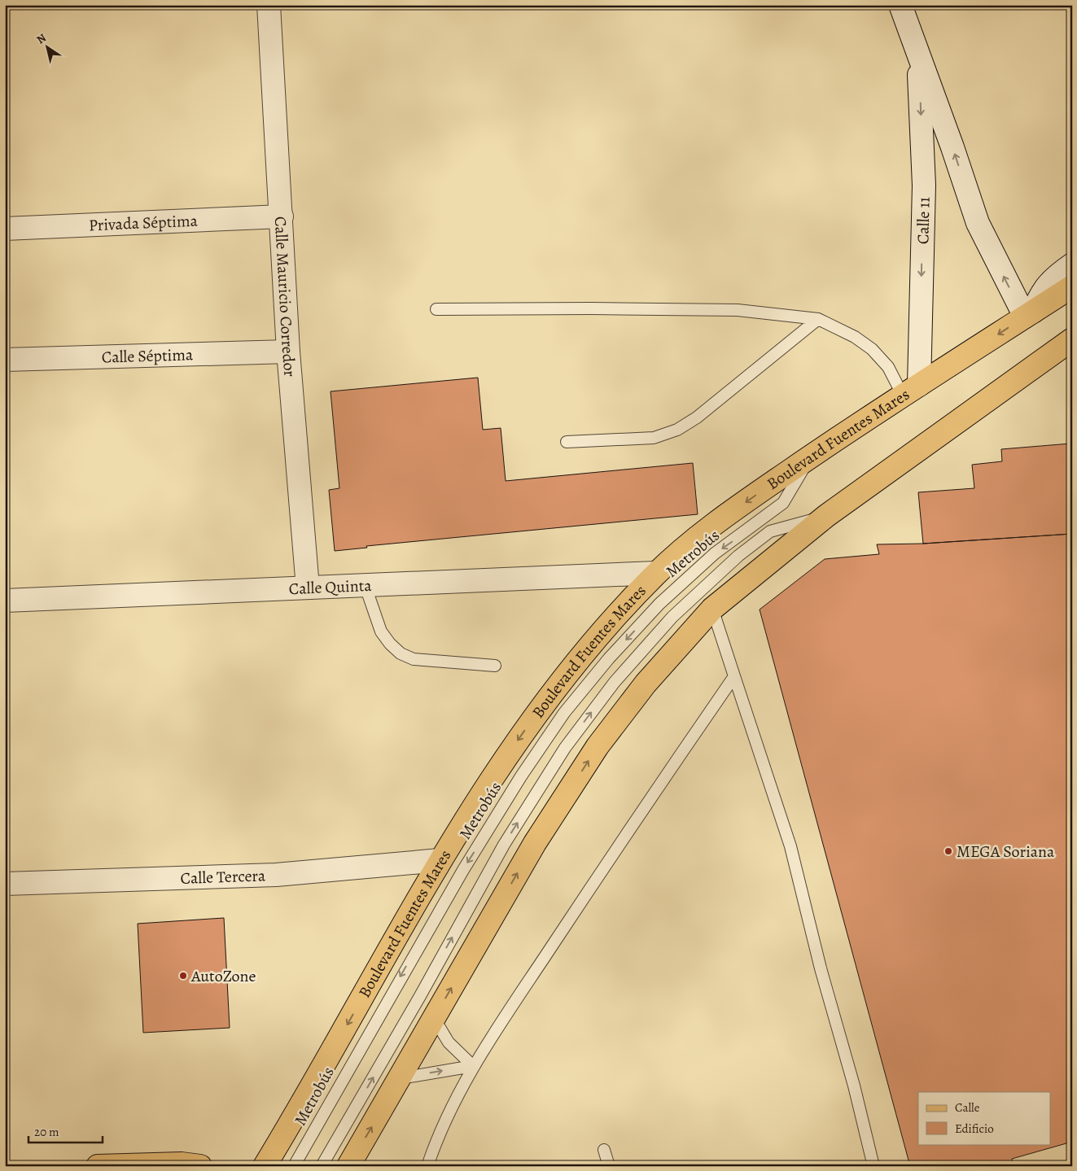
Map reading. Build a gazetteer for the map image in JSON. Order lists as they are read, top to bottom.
{
  "streets": {
    "main road": ["Boulevard Fuentes Mares"],
    "street": [
      "Calle 11",
      "Privada Séptima",
      "Calle Mauricio Corredor",
      "Calle Séptima",
      "Calle Quinta",
      "Calle Tercera"
    ],
    "lane": ["Metrobús"]
  },
  "crossings": [
    ["Calle 11", "Boulevard Fuentes Mares"],
    ["Privada Séptima", "Calle Mauricio Corredor"],
    ["Calle Mauricio Corredor", "Calle Séptima"],
    ["Calle Mauricio Corredor", "Calle Quinta"],
    ["Boulevard Fuentes Mares", "Metrobús"],
    ["Boulevard Fuentes Mares", "Calle Quinta"],
    ["Boulevard Fuentes Mares", "Calle Tercera"]
  ],
  "places": ["MEGA Soriana", "AutoZone"],
  "legend": ["Calle", "Edificio"],
  "scale_bar": "20 m",
  "north": "top left"
}
